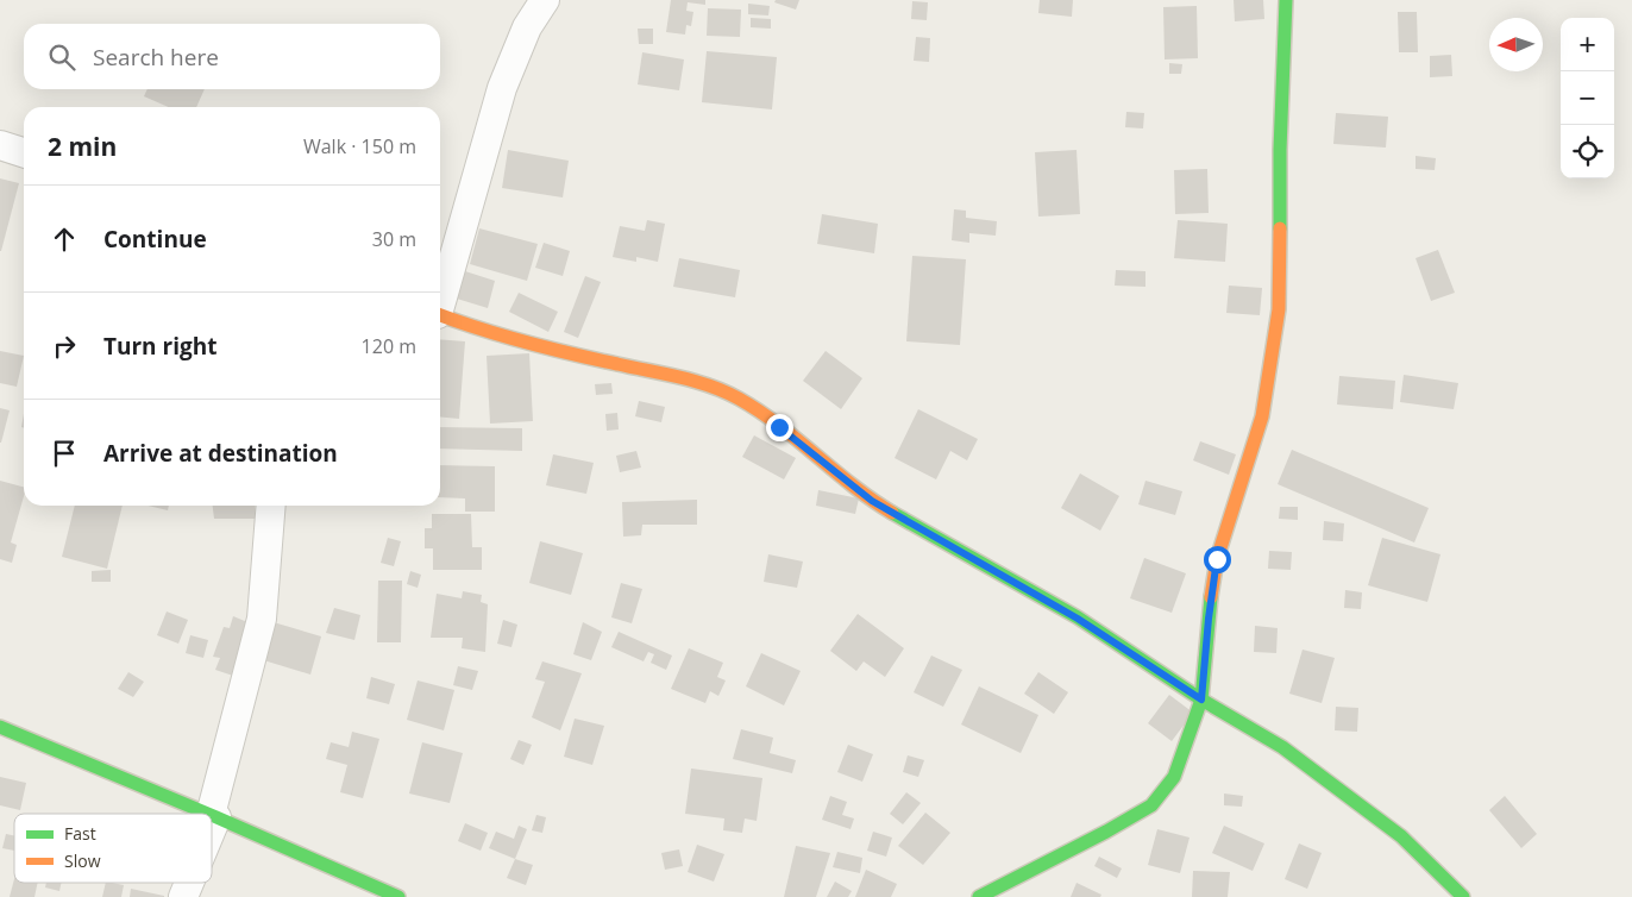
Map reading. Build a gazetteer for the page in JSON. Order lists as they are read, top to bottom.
{
  "legend": ["Fast", "Slow"],
  "north": "left",
  "page": {
    "map_buttons": ["+", "−"],
    "search": "Search here",
    "heading": ["2 min", "Walk · 150 m"],
    "list": [
      ["Continue", "30 m"],
      ["Turn right", "120 m"],
      "Arrive at destination"
    ]
  }
}
